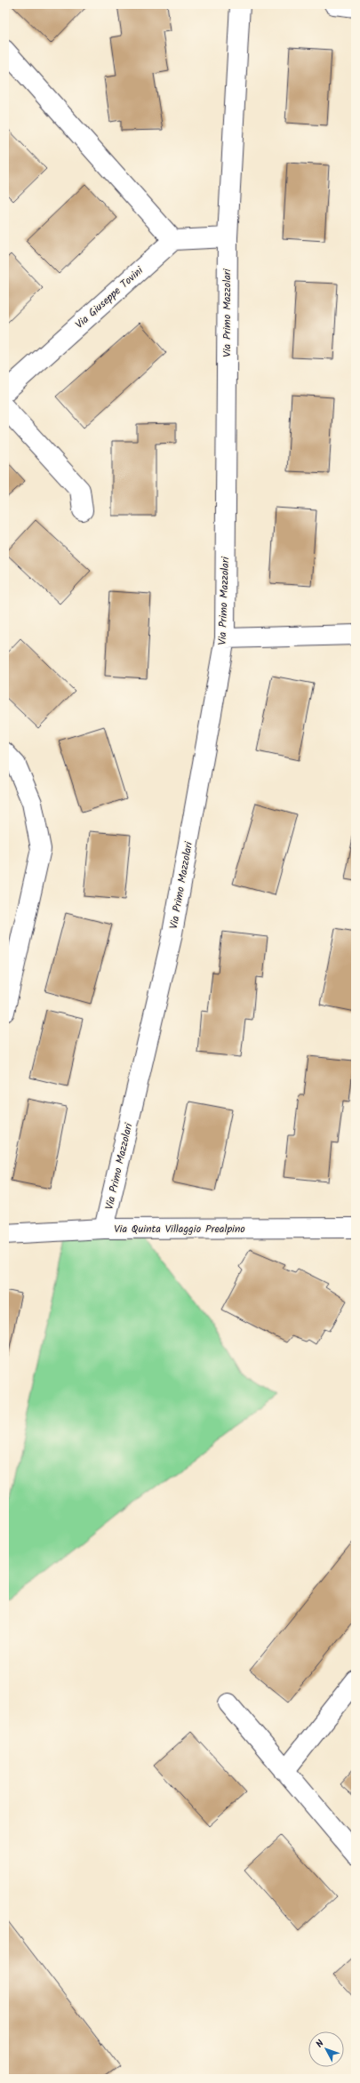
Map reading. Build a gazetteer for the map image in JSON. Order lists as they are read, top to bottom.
{
  "streets": {
    "street": ["Via Giuseppe Tovini", "Via Primo Mazzolari", "Via Quinta Villaggio Prealpino"]
  },
  "crossings": [
    ["Via Primo Mazzolari", "Via Quinta Villaggio Prealpino"]
  ],
  "north": "top left"
}
